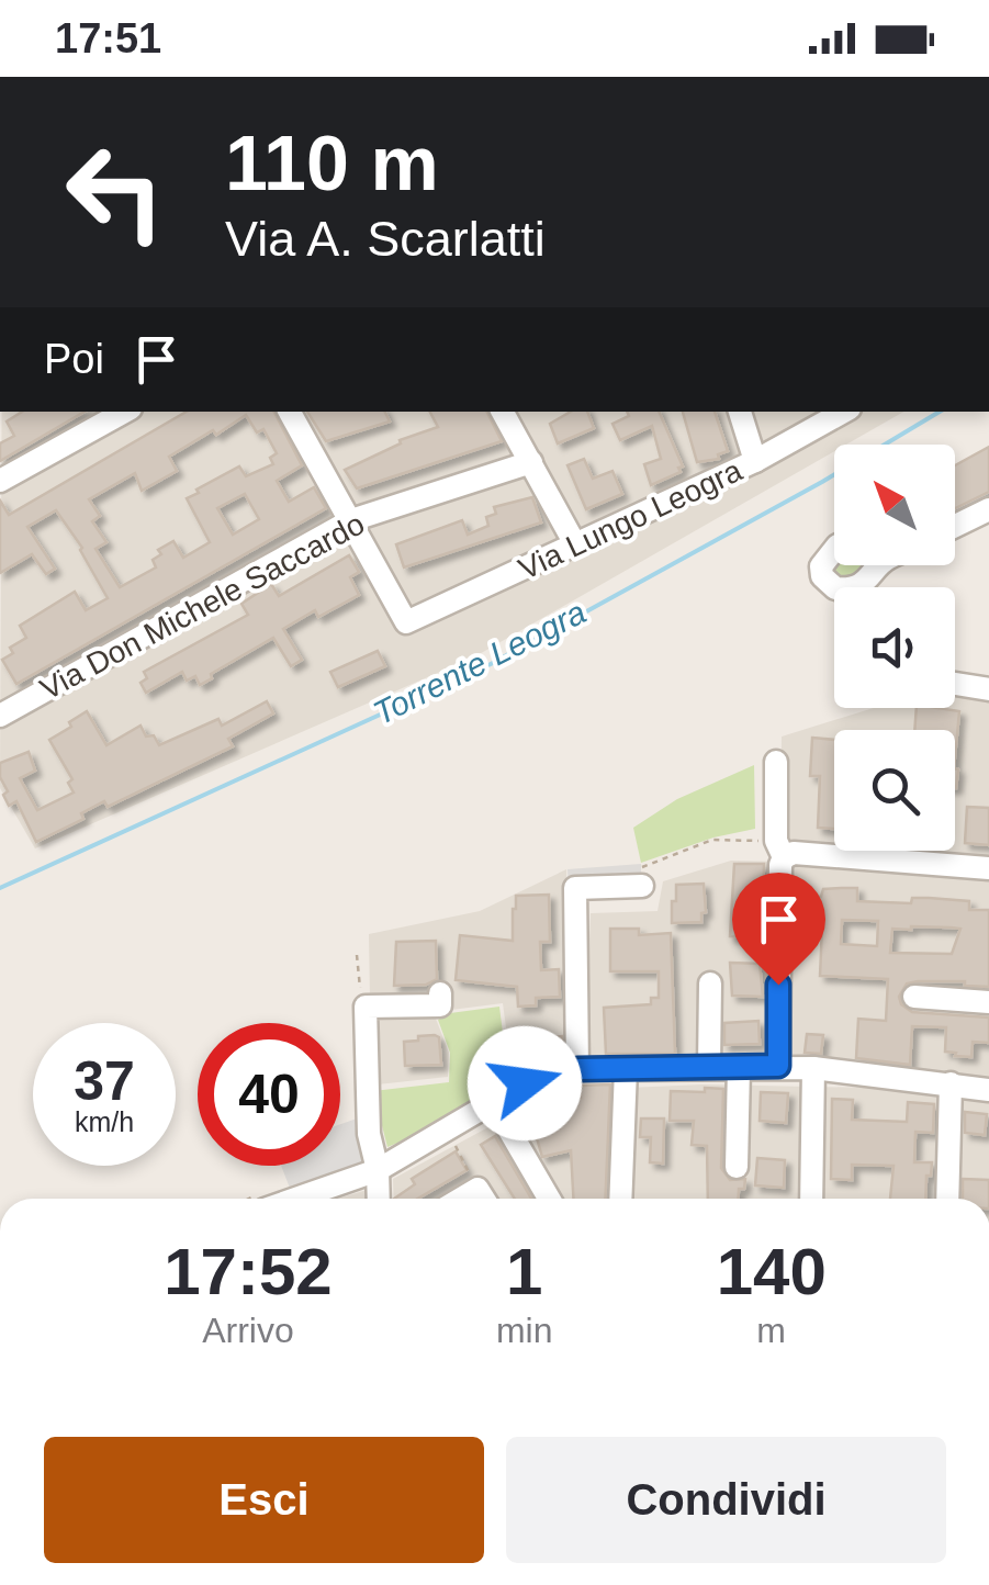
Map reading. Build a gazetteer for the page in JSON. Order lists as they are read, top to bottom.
{
  "streets": {
    "street": ["Via Lungo Leogra", "Via Don Michele Saccardo"]
  },
  "crossings": [
    ["Via Lungo Leogra", "Via Don Michele Saccardo"]
  ],
  "water": ["Torrente Leogra"],
  "north": "top left",
  "page": {
    "status": "17:51",
    "turn": ["110 m", "Via A. Scarlatti"],
    "then": "Poi",
    "speed": "37 km/h",
    "limit": "40",
    "eta": [
      "17:52",
      "Arrivo",
      "1",
      "min",
      "140",
      "m"
    ],
    "buttons": ["Esci", "Condividi"]
  }
}
